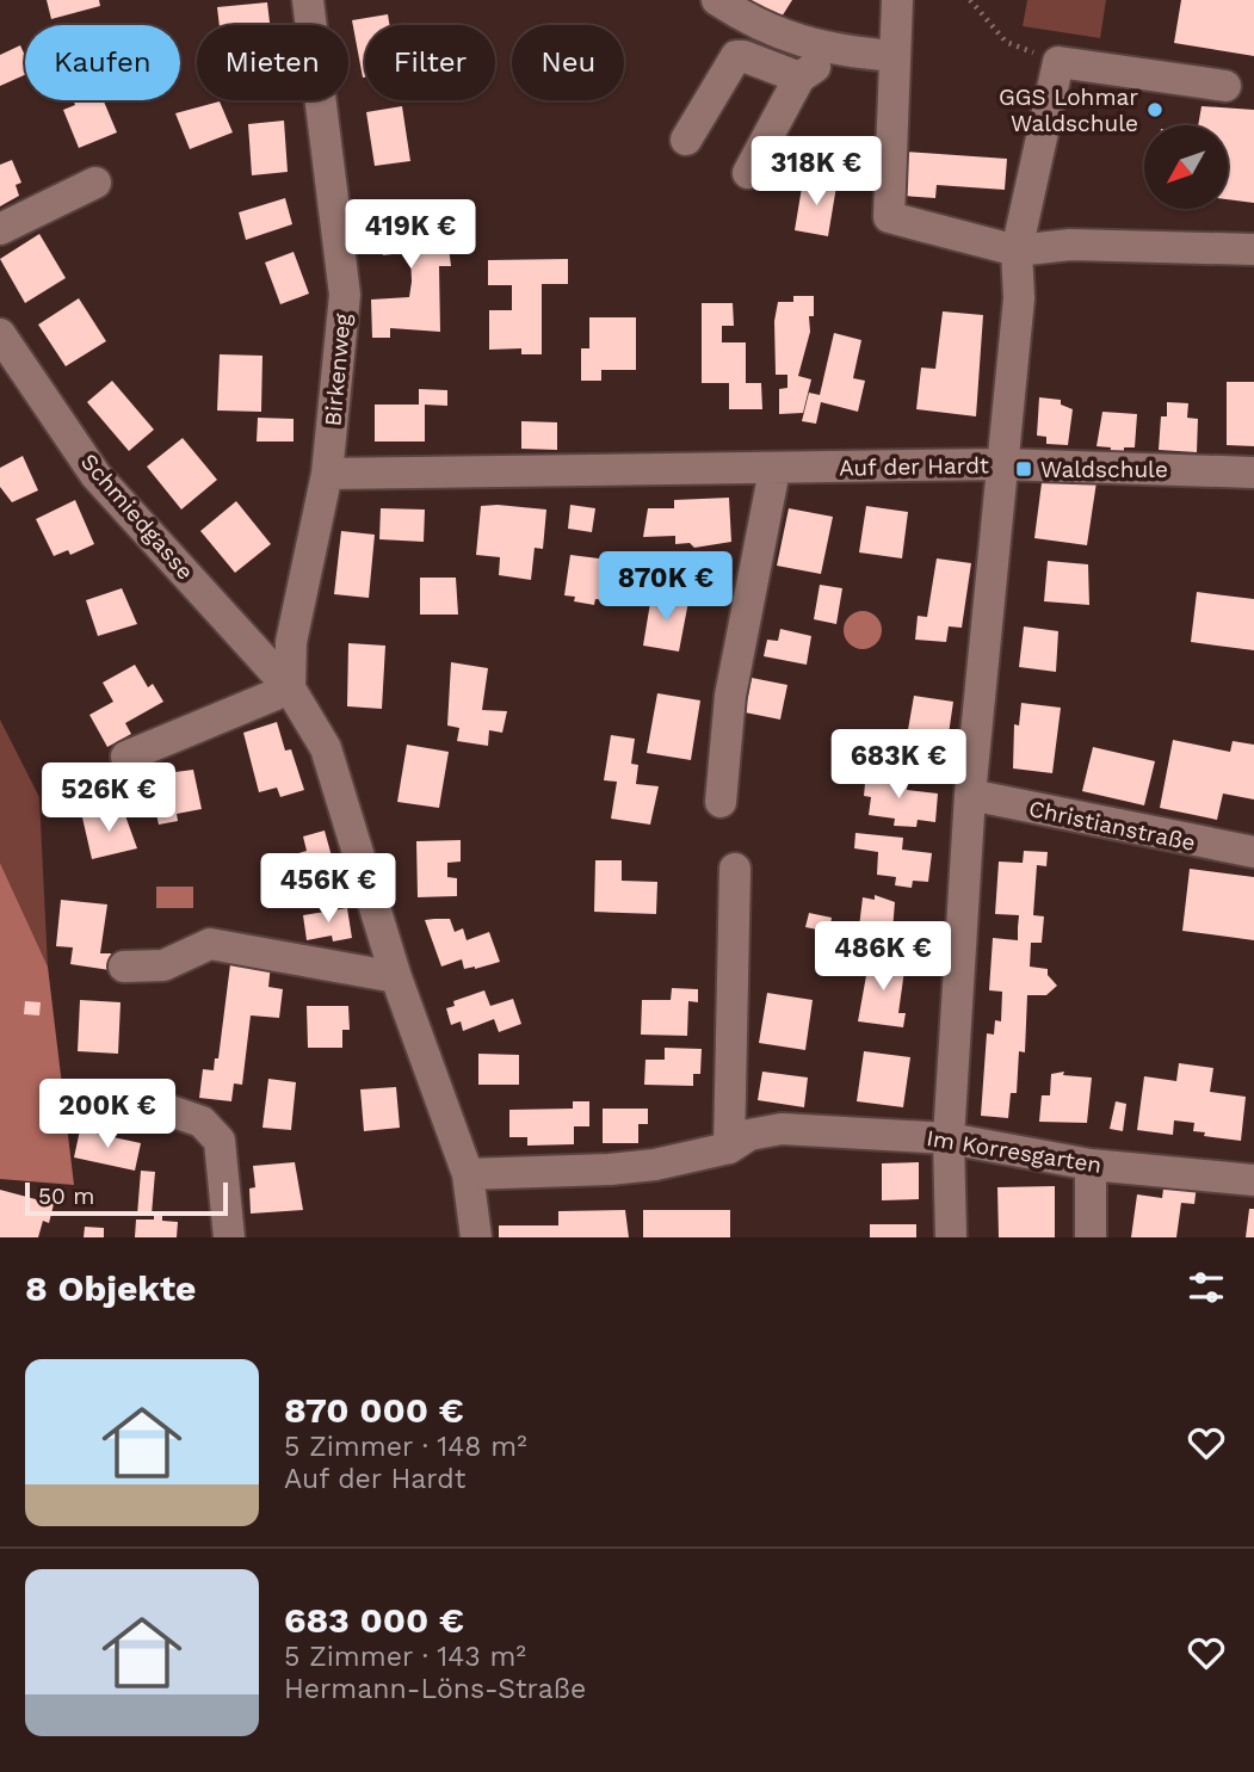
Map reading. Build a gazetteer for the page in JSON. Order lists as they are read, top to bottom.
{
  "streets": {
    "street": [
      "Birkenweg",
      "Auf der Hardt",
      "Schmiedgasse",
      "Christianstraße",
      "Im Korresgarten"
    ]
  },
  "crossings": [
    ["Birkenweg", "Auf der Hardt"],
    ["Birkenweg", "Schmiedgasse"],
    ["Schmiedgasse", "Im Korresgarten"]
  ],
  "places": {
    "other": ["GGS Lohmar Waldschule"],
    "transit": ["Waldschule"]
  },
  "scale_bar": "50 m",
  "north": "bottom left",
  "page": {
    "chip": [
      "Kaufen",
      "Mieten",
      "Filter",
      "Neu"
    ],
    "price": [
      "318K €",
      "419K €",
      "870K €",
      "683K €",
      "526K €",
      "456K €",
      "486K €",
      "200K €"
    ],
    "scale": "50 m",
    "heading": "8 Objekte",
    "list": [
      {
        "name": "870 000 €",
        "note": "5 Zimmer · 148 m² · Auf der Hardt"
      },
      {
        "name": "683 000 €",
        "note": "5 Zimmer · 143 m² · Hermann-Löns-Straße"
      }
    ]
  }
}
